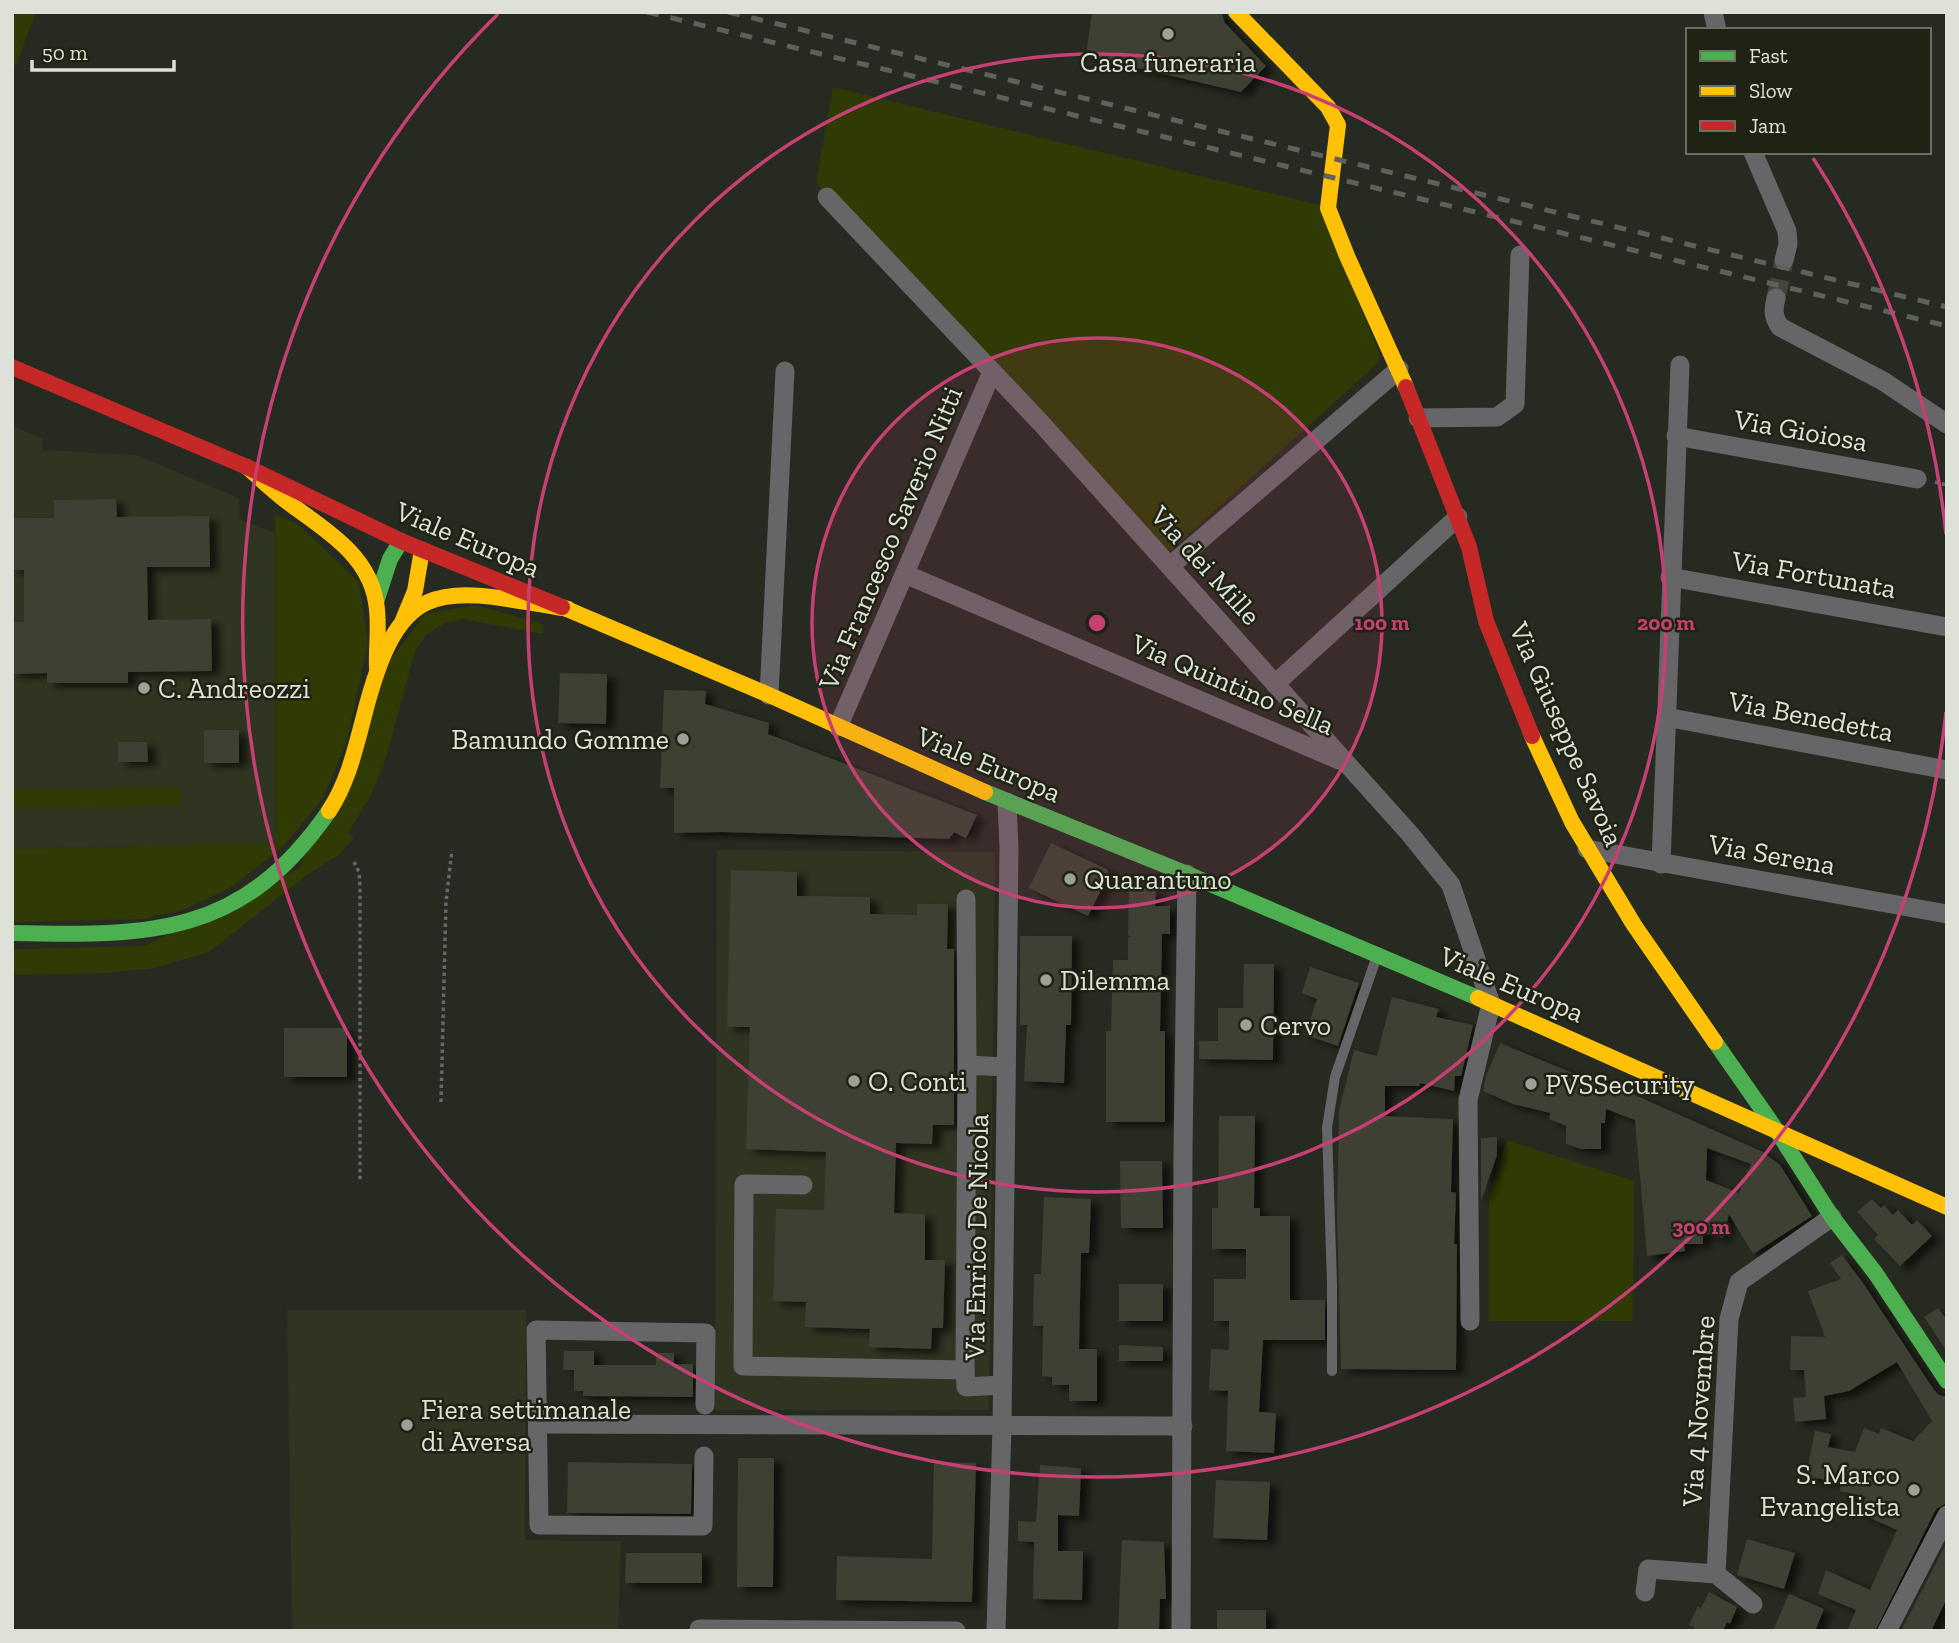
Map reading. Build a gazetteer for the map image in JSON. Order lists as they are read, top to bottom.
{
  "streets": {
    "main road": ["Viale Europa", "Via Giuseppe Savoia"],
    "street": [
      "Via Gioiosa",
      "Via Francesco Saverio Nitti",
      "Via dei Mille",
      "Via Fortunata",
      "Via Quintino Sella",
      "Via Benedetta",
      "Via Serena",
      "Via Enrico De Nicola",
      "Via 4 Novembre"
    ]
  },
  "crossings": [
    ["Via Francesco Saverio Nitti", "Viale Europa"],
    ["Via Francesco Saverio Nitti", "Via dei Mille"],
    ["Via Francesco Saverio Nitti", "Via Quintino Sella"],
    ["Viale Europa", "Via dei Mille"],
    ["Viale Europa", "Via Giuseppe Savoia"],
    ["Viale Europa", "Via Enrico De Nicola"],
    ["Via dei Mille", "Via Quintino Sella"],
    ["Via Giuseppe Savoia", "Via Serena"],
    ["Via Giuseppe Savoia", "Via 4 Novembre"]
  ],
  "places": [
    "Casa funeraria",
    "C. Andreozzi",
    "Bamundo Gomme",
    "Quarantuno",
    "Dilemma",
    "Cervo",
    "O. Conti",
    "PVSSecurity",
    "Fiera settimanale di Aversa",
    "S. Marco Evangelista"
  ],
  "legend": ["Fast", "Slow", "Jam"],
  "scale_bar": "50 m",
  "rings": ["100 m", "200 m", "300 m"]
}
